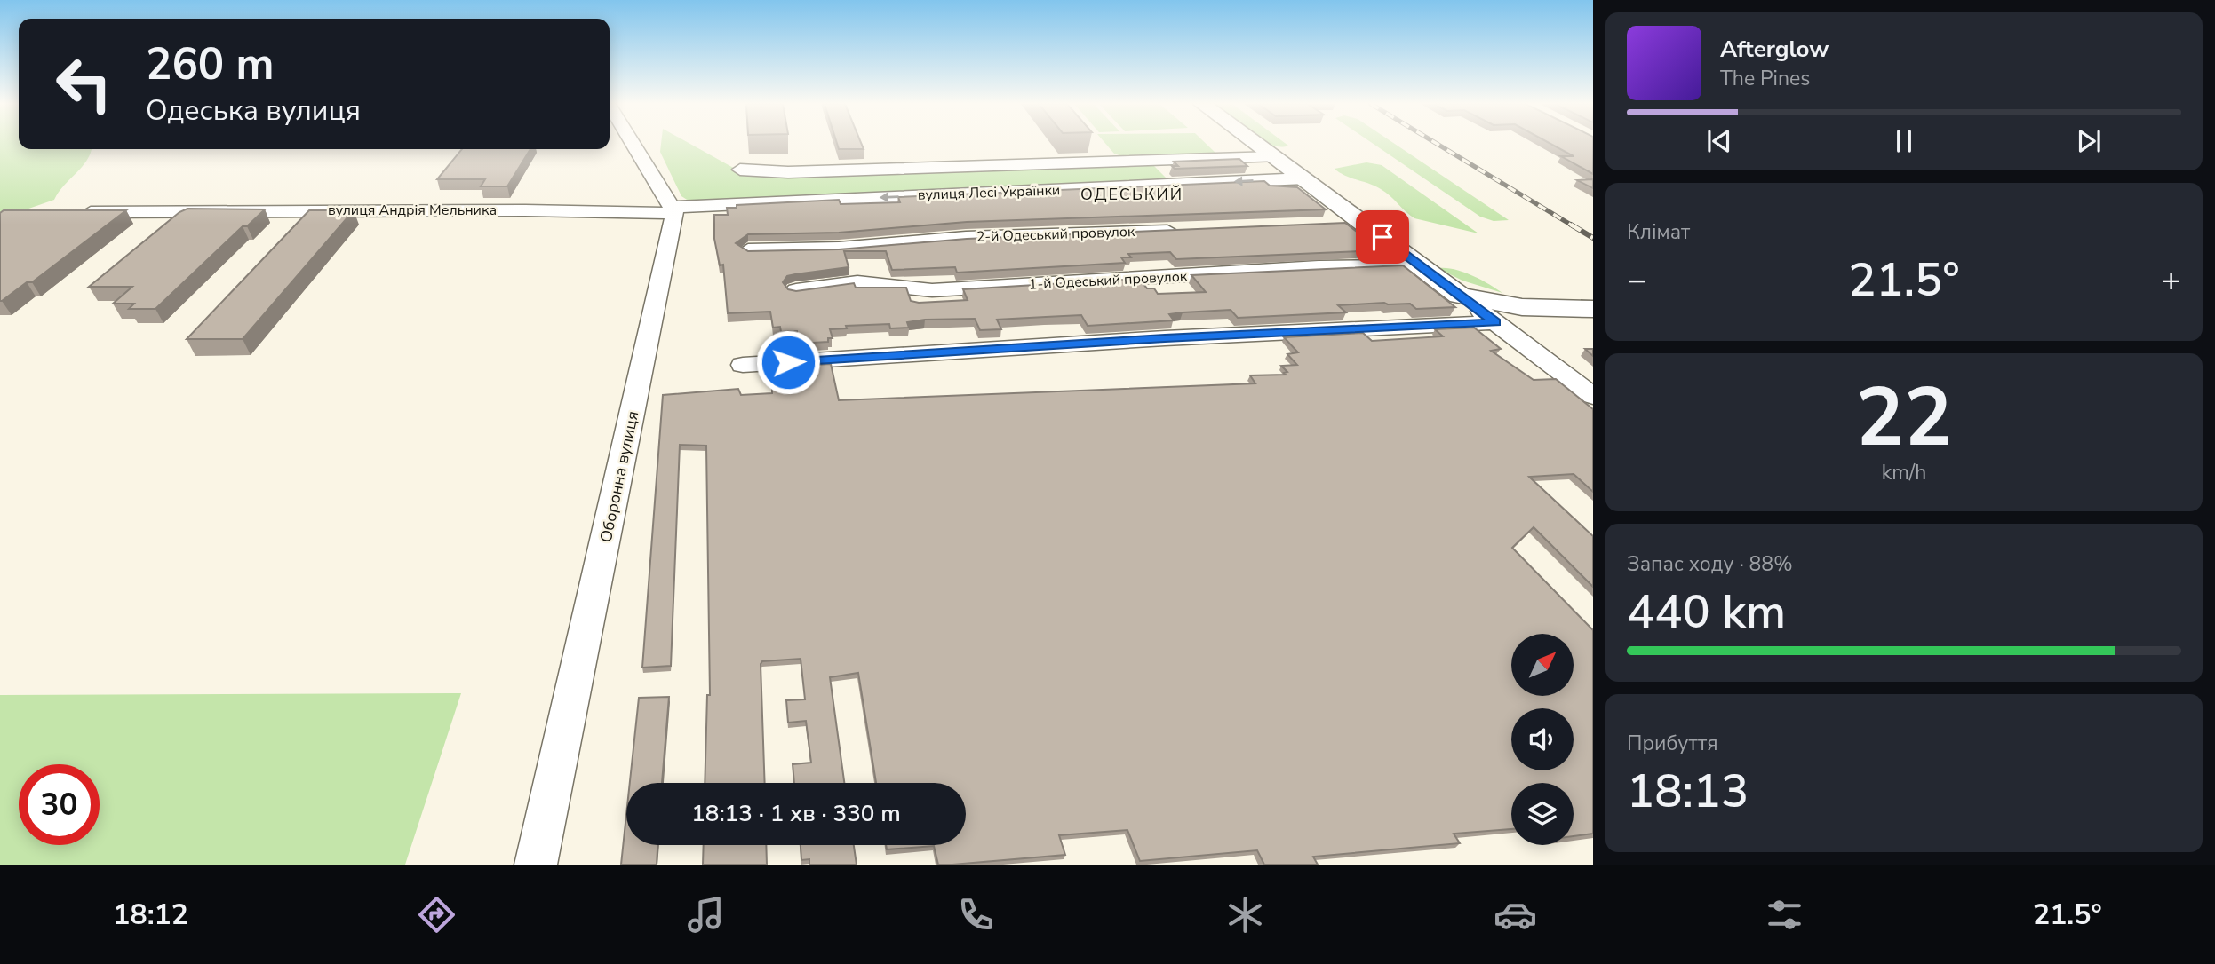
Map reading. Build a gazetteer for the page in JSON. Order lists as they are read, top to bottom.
{
  "streets": {
    "street": [
      "вулиця Лесі Українки",
      "вулиця Андрія Мельника",
      "2-й Одеський провулок",
      "1-й Одеський провулок",
      "Оборонна вулиця"
    ]
  },
  "crossings": [
    ["вулиця Лесі Українки", "вулиця Андрія Мельника"],
    ["вулиця Лесі Українки", "Оборонна вулиця"],
    ["вулиця Андрія Мельника", "Оборонна вулиця"]
  ],
  "districts": ["ОДЕСЬКИЙ"],
  "north": "top right",
  "page": {
    "turn": ["260 m", "Одеська вулиця"],
    "song": ["Afterglow", "The Pines"],
    "tile": [
      "Клімат",
      ["22", "km/h"],
      ["Запас ходу · 88%", "440 km"],
      ["Прибуття", "18:13"]
    ],
    "heat": ["−", "21.5°", "+"],
    "limit": "30",
    "trip": "18:13 · 1 хв · 330 m",
    "tabs": ["18:12", "21.5°"]
  }
}
